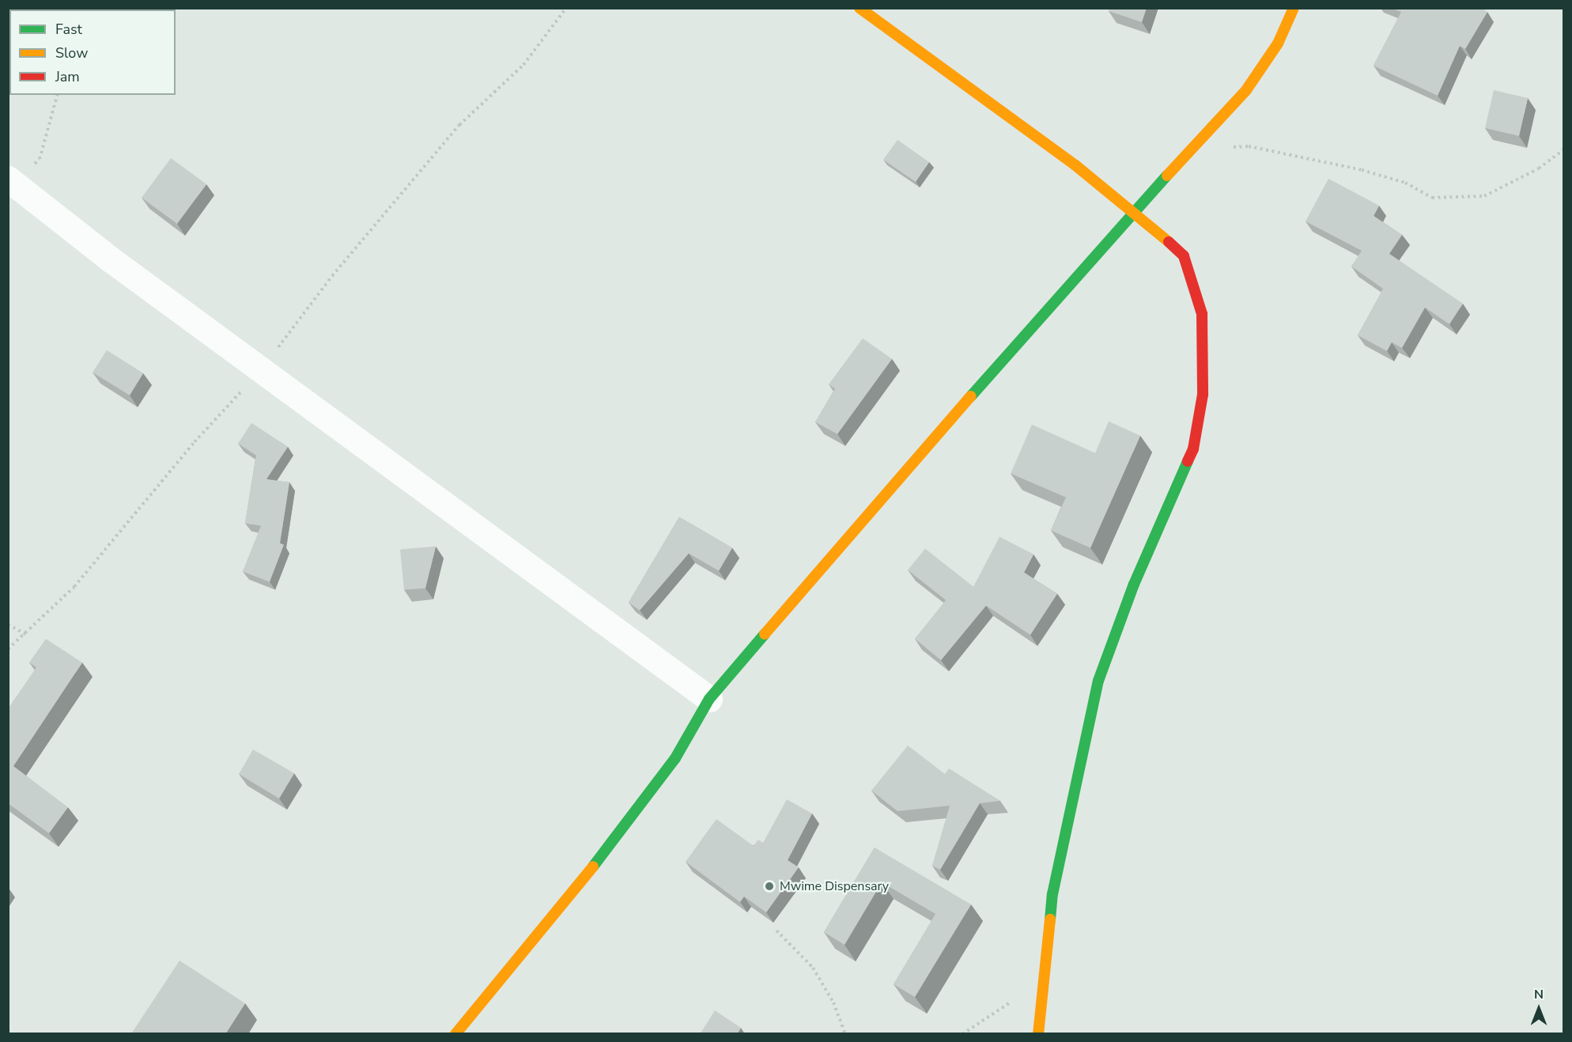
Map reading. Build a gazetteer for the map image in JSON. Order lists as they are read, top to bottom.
{
  "places": ["Mwime Dispensary"],
  "legend": ["Fast", "Slow", "Jam"],
  "north": "top"
}
